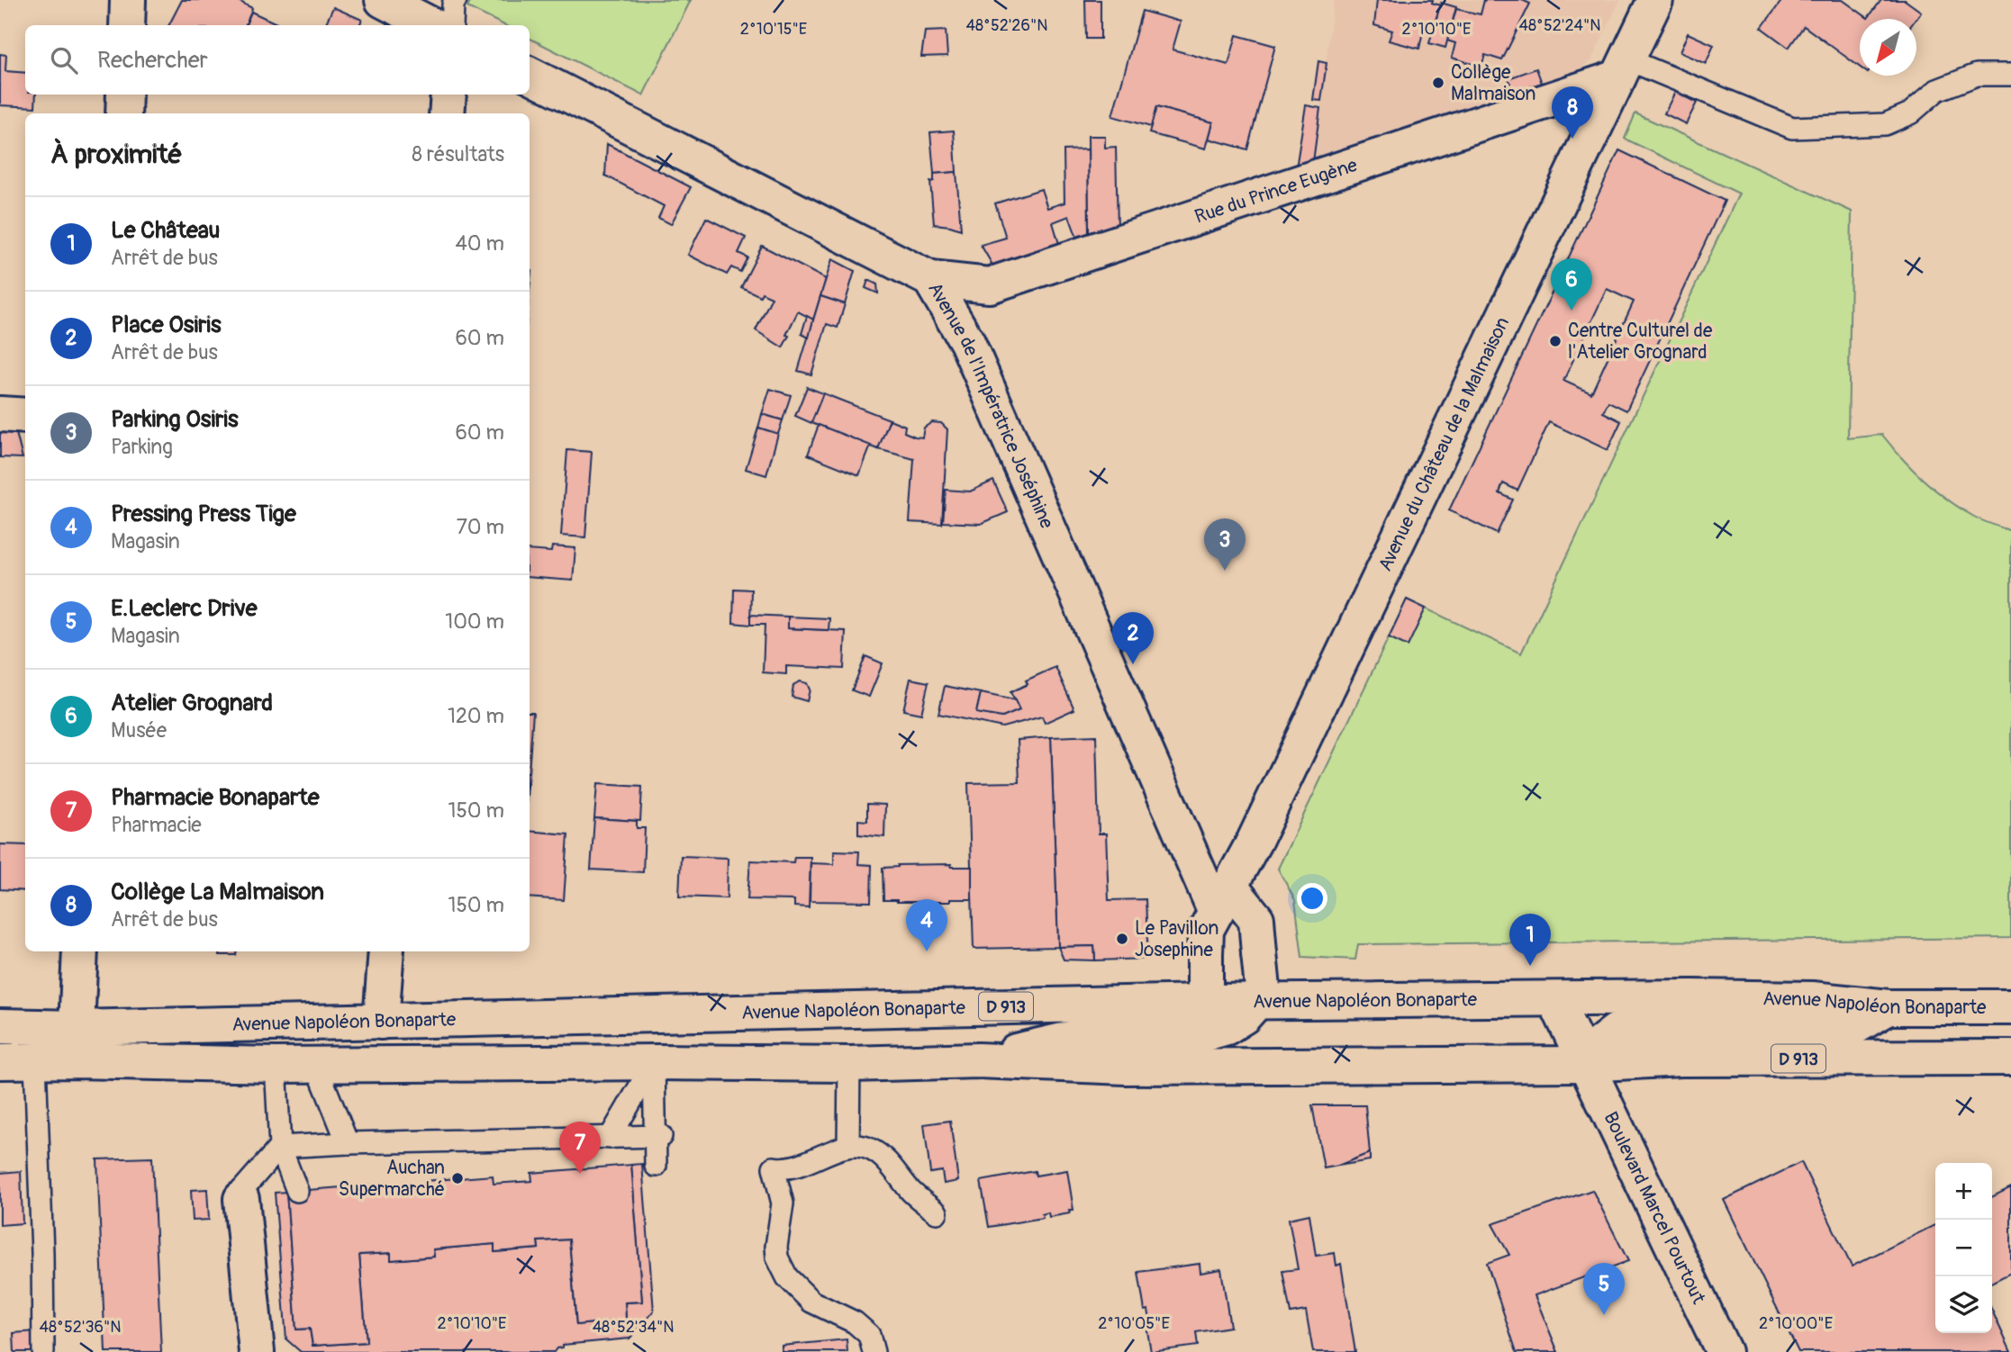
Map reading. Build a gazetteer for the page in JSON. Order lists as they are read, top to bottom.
{
  "streets": {
    "main road": [
      "Rue du Prince Eugène",
      "Avenue de l'Impératrice Joséphine",
      "Avenue du Château de la Malmaison",
      "Avenue Napoléon Bonaparte",
      "D 913",
      "Boulevard Marcel Pourtout"
    ]
  },
  "crossings": [
    ["Rue du Prince Eugène", "Avenue de l'Impératrice Joséphine"],
    ["Rue du Prince Eugène", "Avenue du Château de la Malmaison"],
    ["Avenue de l'Impératrice Joséphine", "Avenue du Château de la Malmaison"],
    ["Avenue de l'Impératrice Joséphine", "Avenue Napoléon Bonaparte"],
    ["Avenue du Château de la Malmaison", "Avenue Napoléon Bonaparte"],
    ["Avenue Napoléon Bonaparte", "D 913"],
    ["Avenue Napoléon Bonaparte", "Boulevard Marcel Pourtout"],
    ["D 913", "Boulevard Marcel Pourtout"]
  ],
  "places": [
    "Collège Malmaison",
    "Centre Culturel de l'Atelier Grognard",
    "Le Pavillon Josephine",
    "Auchan Supermarché"
  ],
  "north": "bottom left",
  "page": {
    "search": "Rechercher",
    "pins": [
      "8",
      "6",
      "3",
      "2",
      "4",
      "1",
      "7",
      "5"
    ],
    "heading": ["À proximité", "8 résultats"],
    "list": [
      {
        "mark": "1",
        "name": "Le Château",
        "note": "Arrêt de bus",
        "value": "40 m"
      },
      {
        "mark": "2",
        "name": "Place Osiris",
        "note": "Arrêt de bus",
        "value": "60 m"
      },
      {
        "mark": "3",
        "name": "Parking Osiris",
        "note": "Parking",
        "value": "60 m"
      },
      {
        "mark": "4",
        "name": "Pressing Press Tige",
        "note": "Magasin",
        "value": "70 m"
      },
      {
        "mark": "5",
        "name": "E.Leclerc Drive",
        "note": "Magasin",
        "value": "100 m"
      },
      {
        "mark": "6",
        "name": "Atelier Grognard",
        "note": "Musée",
        "value": "120 m"
      },
      {
        "mark": "7",
        "name": "Pharmacie Bonaparte",
        "note": "Pharmacie",
        "value": "150 m"
      },
      {
        "mark": "8",
        "name": "Collège La Malmaison",
        "note": "Arrêt de bus",
        "value": "150 m"
      }
    ],
    "map_buttons": ["+", "−"]
  },
  "coordinates": [
    "48°52'26\"N",
    "48°52'24\"N",
    "2°10'15\"E",
    "2°10'10\"E",
    "2°10'05\"E",
    "2°10'00\"E",
    "48°52'36\"N",
    "48°52'34\"N"
  ]
}
